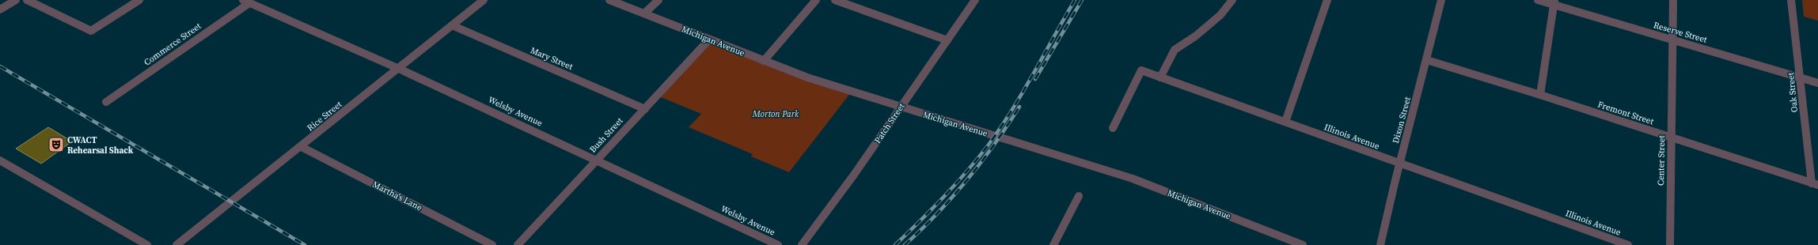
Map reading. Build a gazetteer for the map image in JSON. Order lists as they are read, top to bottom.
{
  "streets": {
    "street": [
      "Reserve Street",
      "Michigan Avenue",
      "Commerce Street",
      "Mary Street",
      "Oak Street",
      "Welsby Avenue",
      "Fremont Street",
      "Rice Street",
      "Dixon Street",
      "Patch Street",
      "Bush Street",
      "Illinois Avenue",
      "Center Street",
      "Martha's Lane"
    ]
  },
  "crossings": [
    ["Reserve Street", "Oak Street"],
    ["Reserve Street", "Center Street"],
    ["Michigan Avenue", "Patch Street"],
    ["Michigan Avenue", "Bush Street"],
    ["Commerce Street", "Welsby Avenue"],
    ["Mary Street", "Rice Street"],
    ["Mary Street", "Bush Street"],
    ["Oak Street", "Fremont Street"],
    ["Welsby Avenue", "Rice Street"],
    ["Welsby Avenue", "Bush Street"],
    ["Fremont Street", "Dixon Street"],
    ["Fremont Street", "Center Street"],
    ["Rice Street", "Martha's Lane"],
    ["Dixon Street", "Illinois Avenue"]
  ],
  "parks": ["Morton Park"],
  "places": {
    "theatre": ["CWACT Rehearsal Shack"]
  }
}
